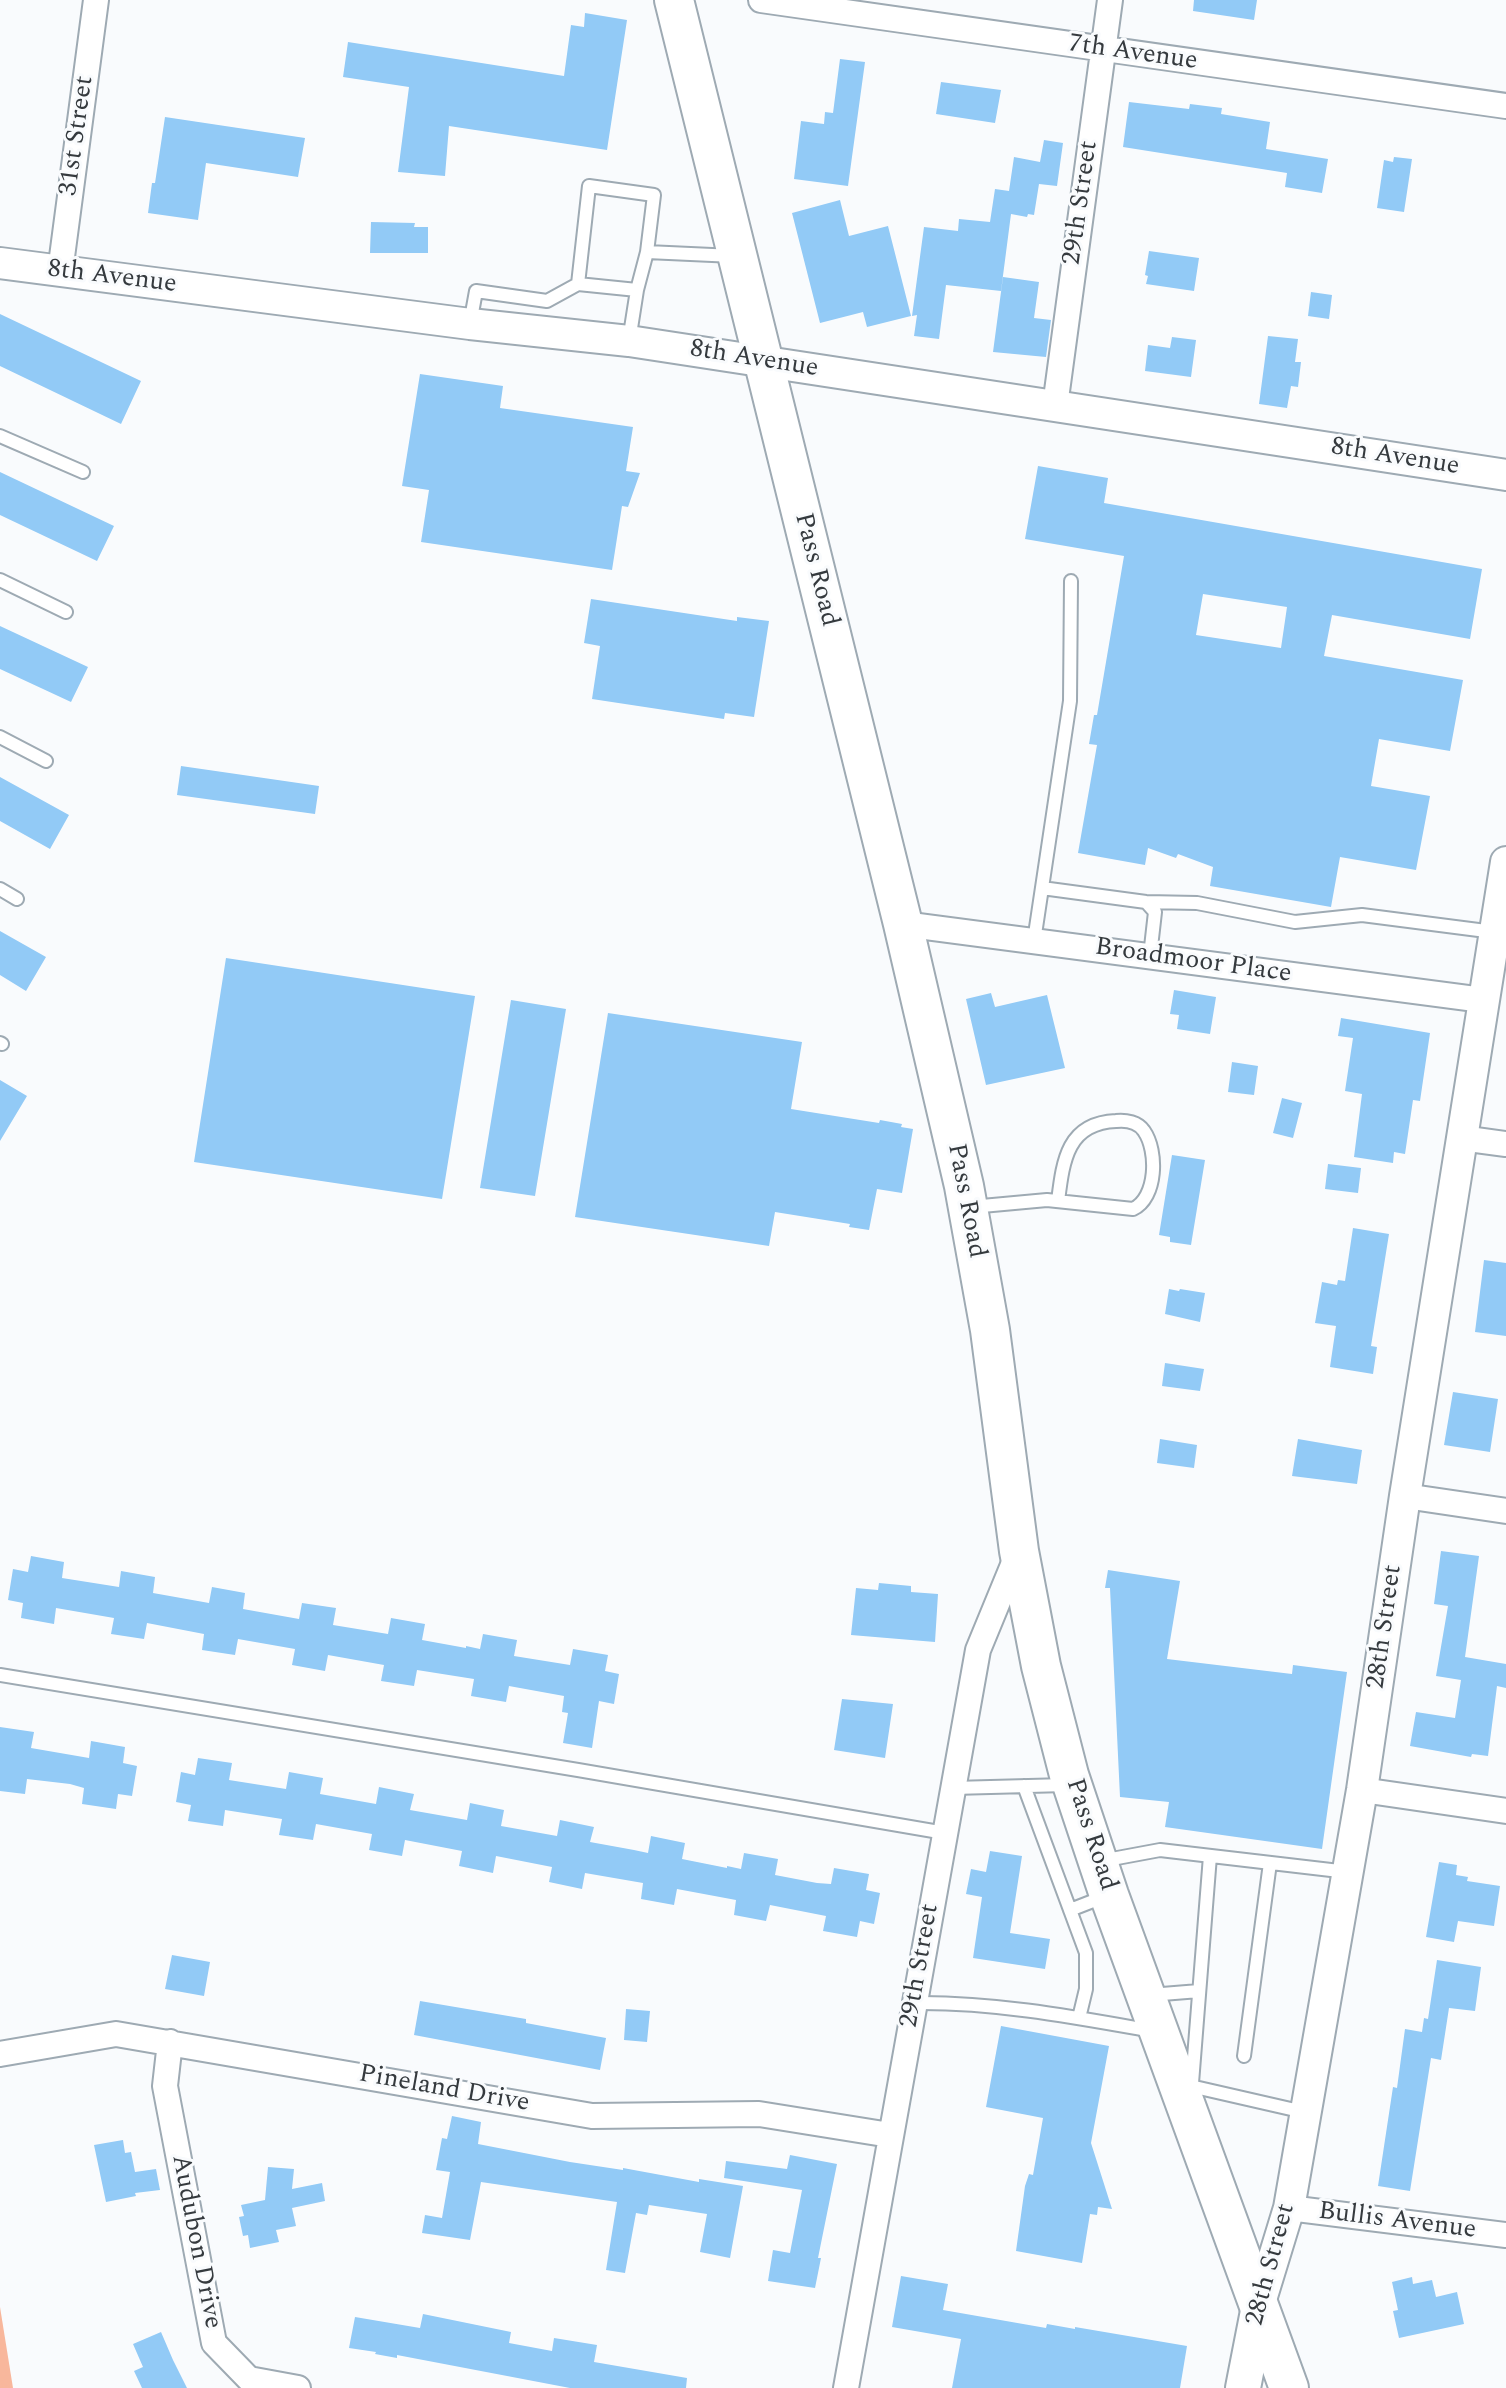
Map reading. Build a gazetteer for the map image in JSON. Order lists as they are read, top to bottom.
{
  "streets": {
    "main road": ["Pass Road", "28th Street"],
    "street": [
      "7th Avenue",
      "31st Street",
      "29th Street",
      "8th Avenue",
      "Broadmoor Place",
      "Pineland Drive",
      "Bullis Avenue",
      "Audubon Drive"
    ]
  },
  "crossings": [
    ["7th Avenue", "29th Street"],
    ["31st Street", "8th Avenue"],
    ["29th Street", "8th Avenue"],
    ["29th Street", "Pass Road"],
    ["29th Street", "Pineland Drive"],
    ["8th Avenue", "Pass Road"],
    ["Pass Road", "Broadmoor Place"],
    ["Pass Road", "28th Street"],
    ["Broadmoor Place", "28th Street"],
    ["28th Street", "Bullis Avenue"],
    ["Pineland Drive", "Audubon Drive"]
  ]
}
